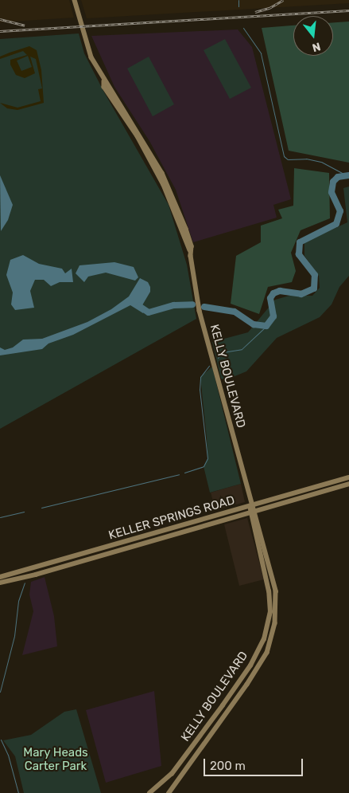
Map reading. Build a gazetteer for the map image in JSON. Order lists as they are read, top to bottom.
{
  "streets": {
    "main road": ["KELLY BOULEVARD", "KELLER SPRINGS ROAD"]
  },
  "crossings": [
    ["KELLY BOULEVARD", "KELLER SPRINGS ROAD"]
  ],
  "parks": ["Mary Heads Carter Park"],
  "scale_bar": "200 m",
  "north": "bottom"
}
